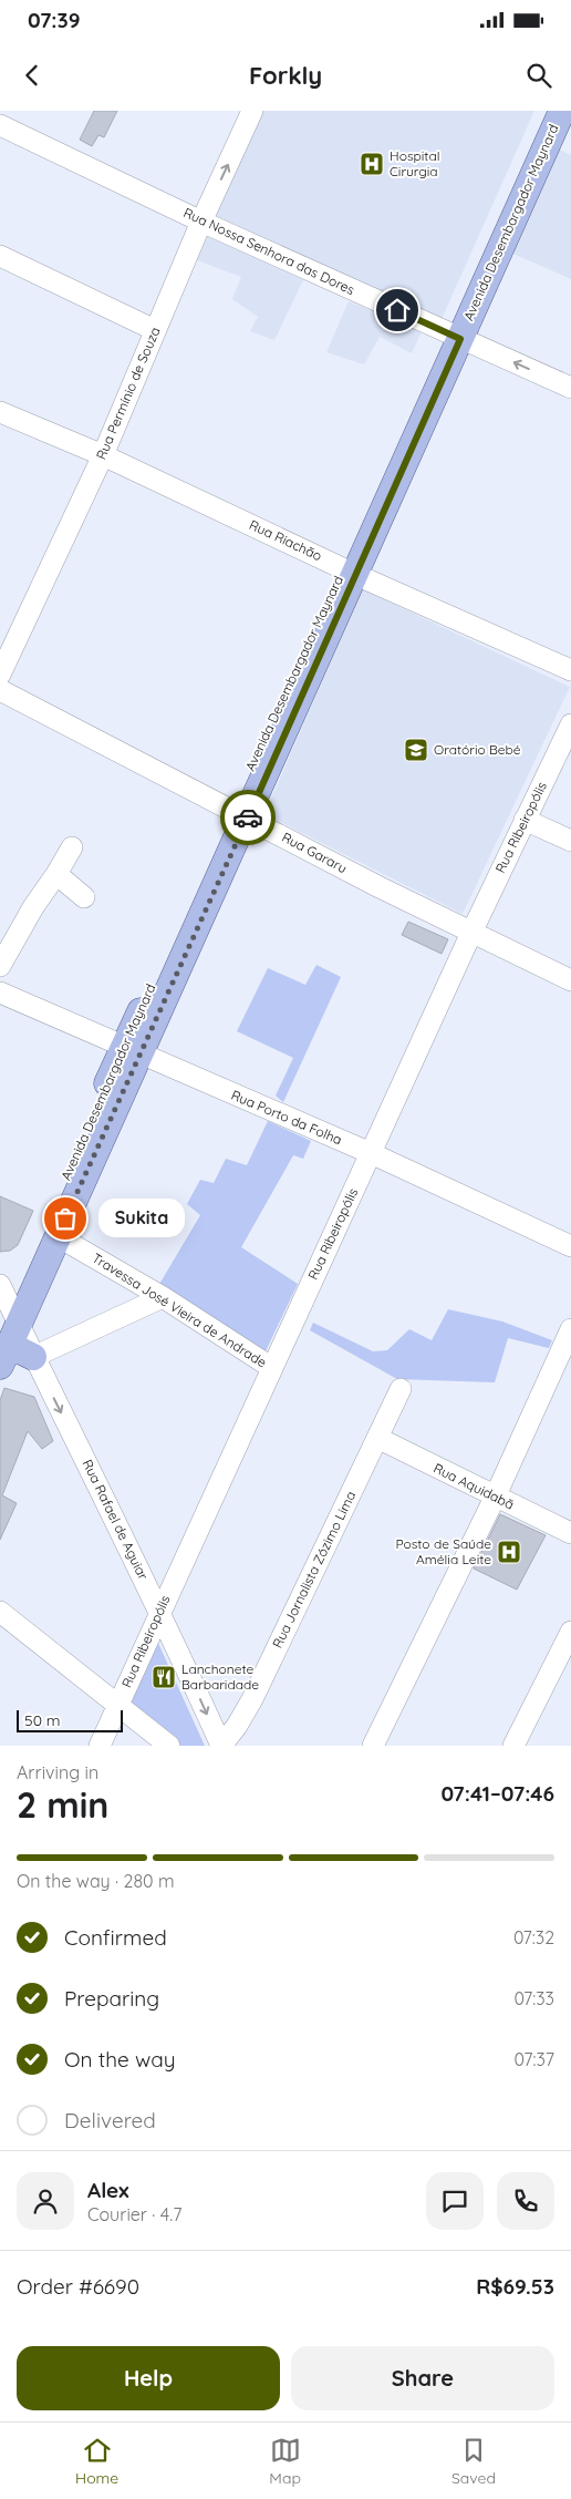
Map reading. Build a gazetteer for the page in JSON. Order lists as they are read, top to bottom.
{
  "streets": {
    "main road": ["Avenida Desembargador Maynard"],
    "street": [
      "Rua Nossa Senhora das Dores",
      "Rua Permínio de Souza",
      "Rua Riachão",
      "Rua Ribeiropólis",
      "Rua Gararu",
      "Rua Porto da Folha",
      "Travessa José Vieira de Andrade",
      "Rua Aquidabã",
      "Rua Rafael de Aguiar",
      "Rua Jornalista Zózimo Lima"
    ]
  },
  "crossings": [
    ["Avenida Desembargador Maynard", "Rua Nossa Senhora das Dores"],
    ["Avenida Desembargador Maynard", "Rua Riachão"],
    ["Avenida Desembargador Maynard", "Rua Gararu"],
    ["Avenida Desembargador Maynard", "Rua Porto da Folha"],
    ["Avenida Desembargador Maynard", "Travessa José Vieira de Andrade"],
    ["Avenida Desembargador Maynard", "Rua Rafael de Aguiar"],
    ["Rua Nossa Senhora das Dores", "Rua Permínio de Souza"],
    ["Rua Permínio de Souza", "Rua Riachão"],
    ["Rua Ribeiropólis", "Rua Gararu"],
    ["Rua Ribeiropólis", "Rua Porto da Folha"],
    ["Rua Ribeiropólis", "Travessa José Vieira de Andrade"],
    ["Rua Ribeiropólis", "Rua Rafael de Aguiar"],
    ["Rua Aquidabã", "Rua Jornalista Zózimo Lima"],
    ["Rua Rafael de Aguiar", "Rua Jornalista Zózimo Lima"]
  ],
  "places": {
    "hospital": ["Hospital Cirurgia", "Posto de Saúde Amélia Leite"],
    "school or university": ["Oratório Bebé"],
    "other": ["Sukita"],
    "restaurant": ["Lanchonete Barbaridade"]
  },
  "scale_bar": "50 m",
  "page": {
    "status": "07:39",
    "header": "Forkly",
    "bubble": "Sukita",
    "scale": "50 m",
    "heading": ["2 min", "Arriving in", "07:41–07:46"],
    "panel": [
      "Alex",
      "Courier · 4.7",
      "Order #6690",
      "R$69.53"
    ],
    "bar": "On the way · 280 m",
    "list": [
      ["Confirmed", "07:32"],
      ["Preparing", "07:33"],
      ["On the way", "07:37"],
      "Delivered"
    ],
    "buttons": ["Help", "Share"],
    "tabs": ["Home", "Map", "Saved"]
  }
}
